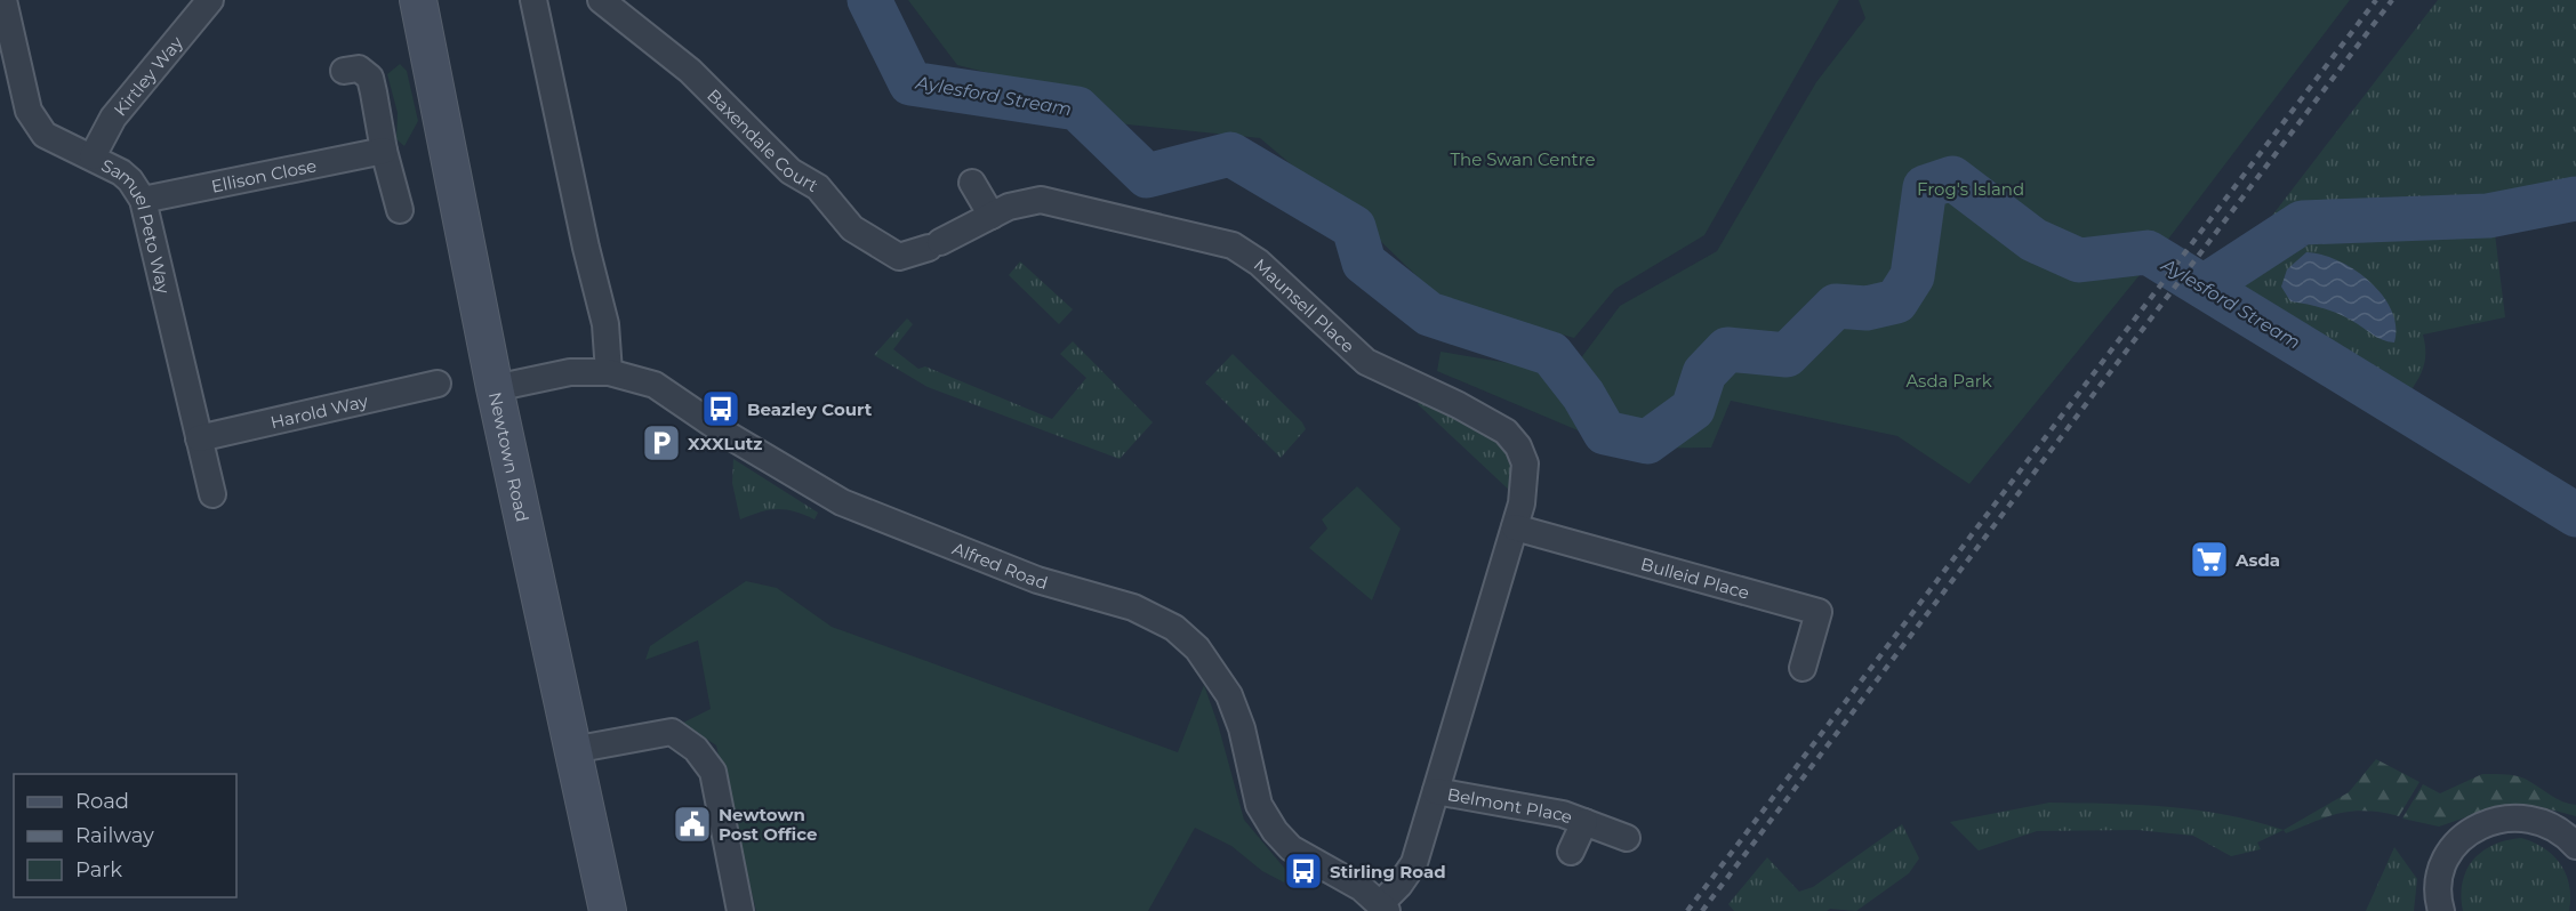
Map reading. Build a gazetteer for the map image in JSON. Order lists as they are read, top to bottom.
{
  "streets": {
    "street": [
      "Kirtley Way",
      "Baxendale Court",
      "Ellison Close",
      "Samuel Peto Way",
      "Maunsell Place",
      "Harold Way",
      "Newtown Road",
      "Alfred Road",
      "Bulleid Place",
      "Belmont Place"
    ]
  },
  "crossings": [
    ["Kirtley Way", "Samuel Peto Way"],
    ["Baxendale Court", "Maunsell Place"],
    ["Ellison Close", "Samuel Peto Way"],
    ["Samuel Peto Way", "Harold Way"],
    ["Maunsell Place", "Bulleid Place"],
    ["Newtown Road", "Alfred Road"]
  ],
  "water": ["Aylesford Stream"],
  "parks": ["The Swan Centre", "Frog's Island", "Asda Park"],
  "places": {
    "bus stop": ["Beazley Court", "Stirling Road"],
    "parking": ["XXXLutz"],
    "supermarket": ["Asda"],
    "public building": ["Newtown Post Office"]
  },
  "legend": ["Road", "Railway", "Park"]
}
